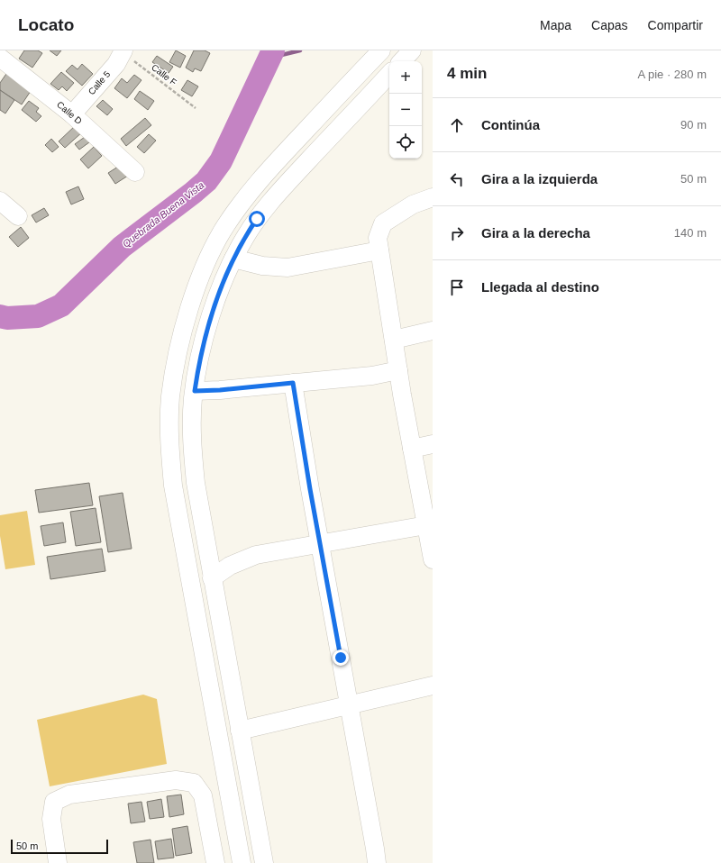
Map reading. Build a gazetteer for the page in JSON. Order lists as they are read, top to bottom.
{
  "streets": {
    "street": ["Calle 5", "Calle D"],
    "path": ["Calle F"]
  },
  "crossings": [
    ["Calle F", "Calle 5"],
    ["Calle 5", "Calle D"]
  ],
  "water": ["Quebrada Buena Vista"],
  "scale_bar": "50 m",
  "page": {
    "header": "Locato",
    "nav": ["Mapa", "Capas", "Compartir"],
    "heading": ["4 min", "A pie · 280 m"],
    "map_buttons": ["+", "−"],
    "list": [
      ["Continúa", "90 m"],
      ["Gira a la izquierda", "50 m"],
      ["Gira a la derecha", "140 m"],
      "Llegada al destino"
    ],
    "scale": "50 m"
  }
}
